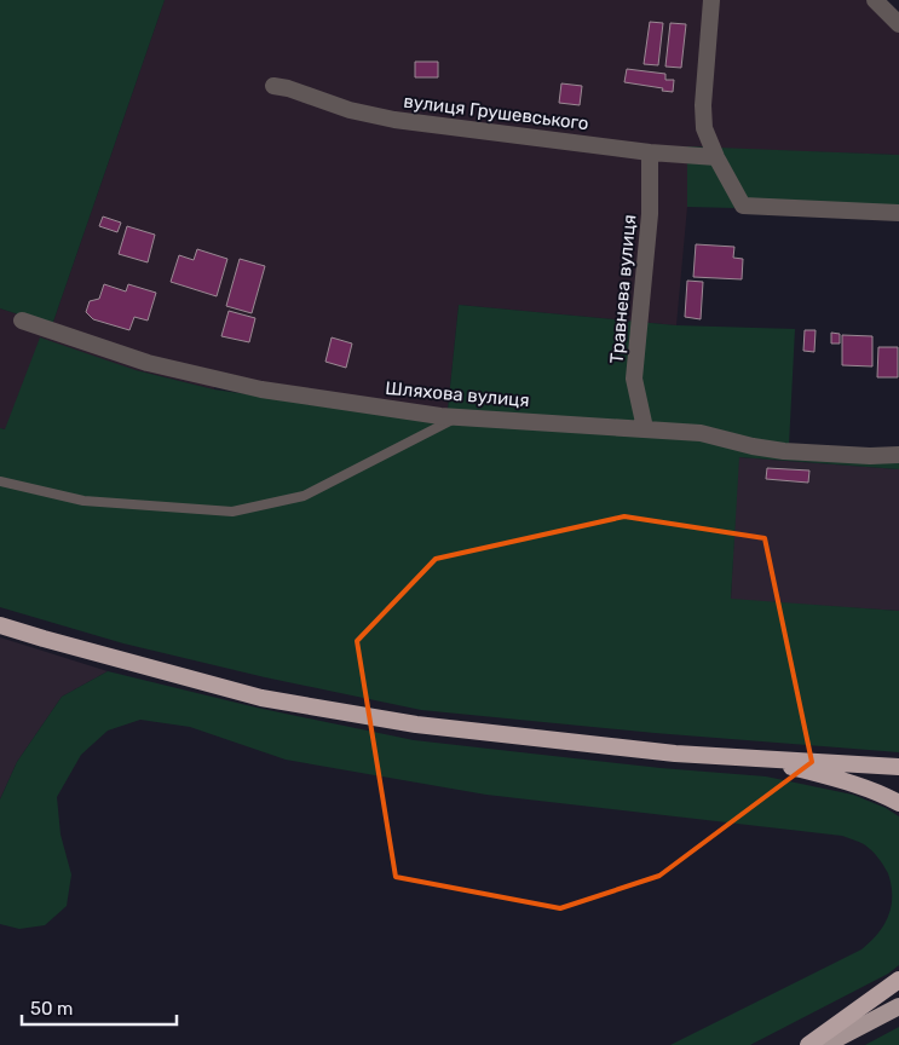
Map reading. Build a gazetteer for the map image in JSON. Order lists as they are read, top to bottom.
{
  "streets": {
    "street": ["вулиця Грушевського", "Травнева вулиця", "Шляхова вулиця"]
  },
  "crossings": [
    ["вулиця Грушевського", "Травнева вулиця"],
    ["Травнева вулиця", "Шляхова вулиця"]
  ],
  "scale_bar": "50 m"
}
